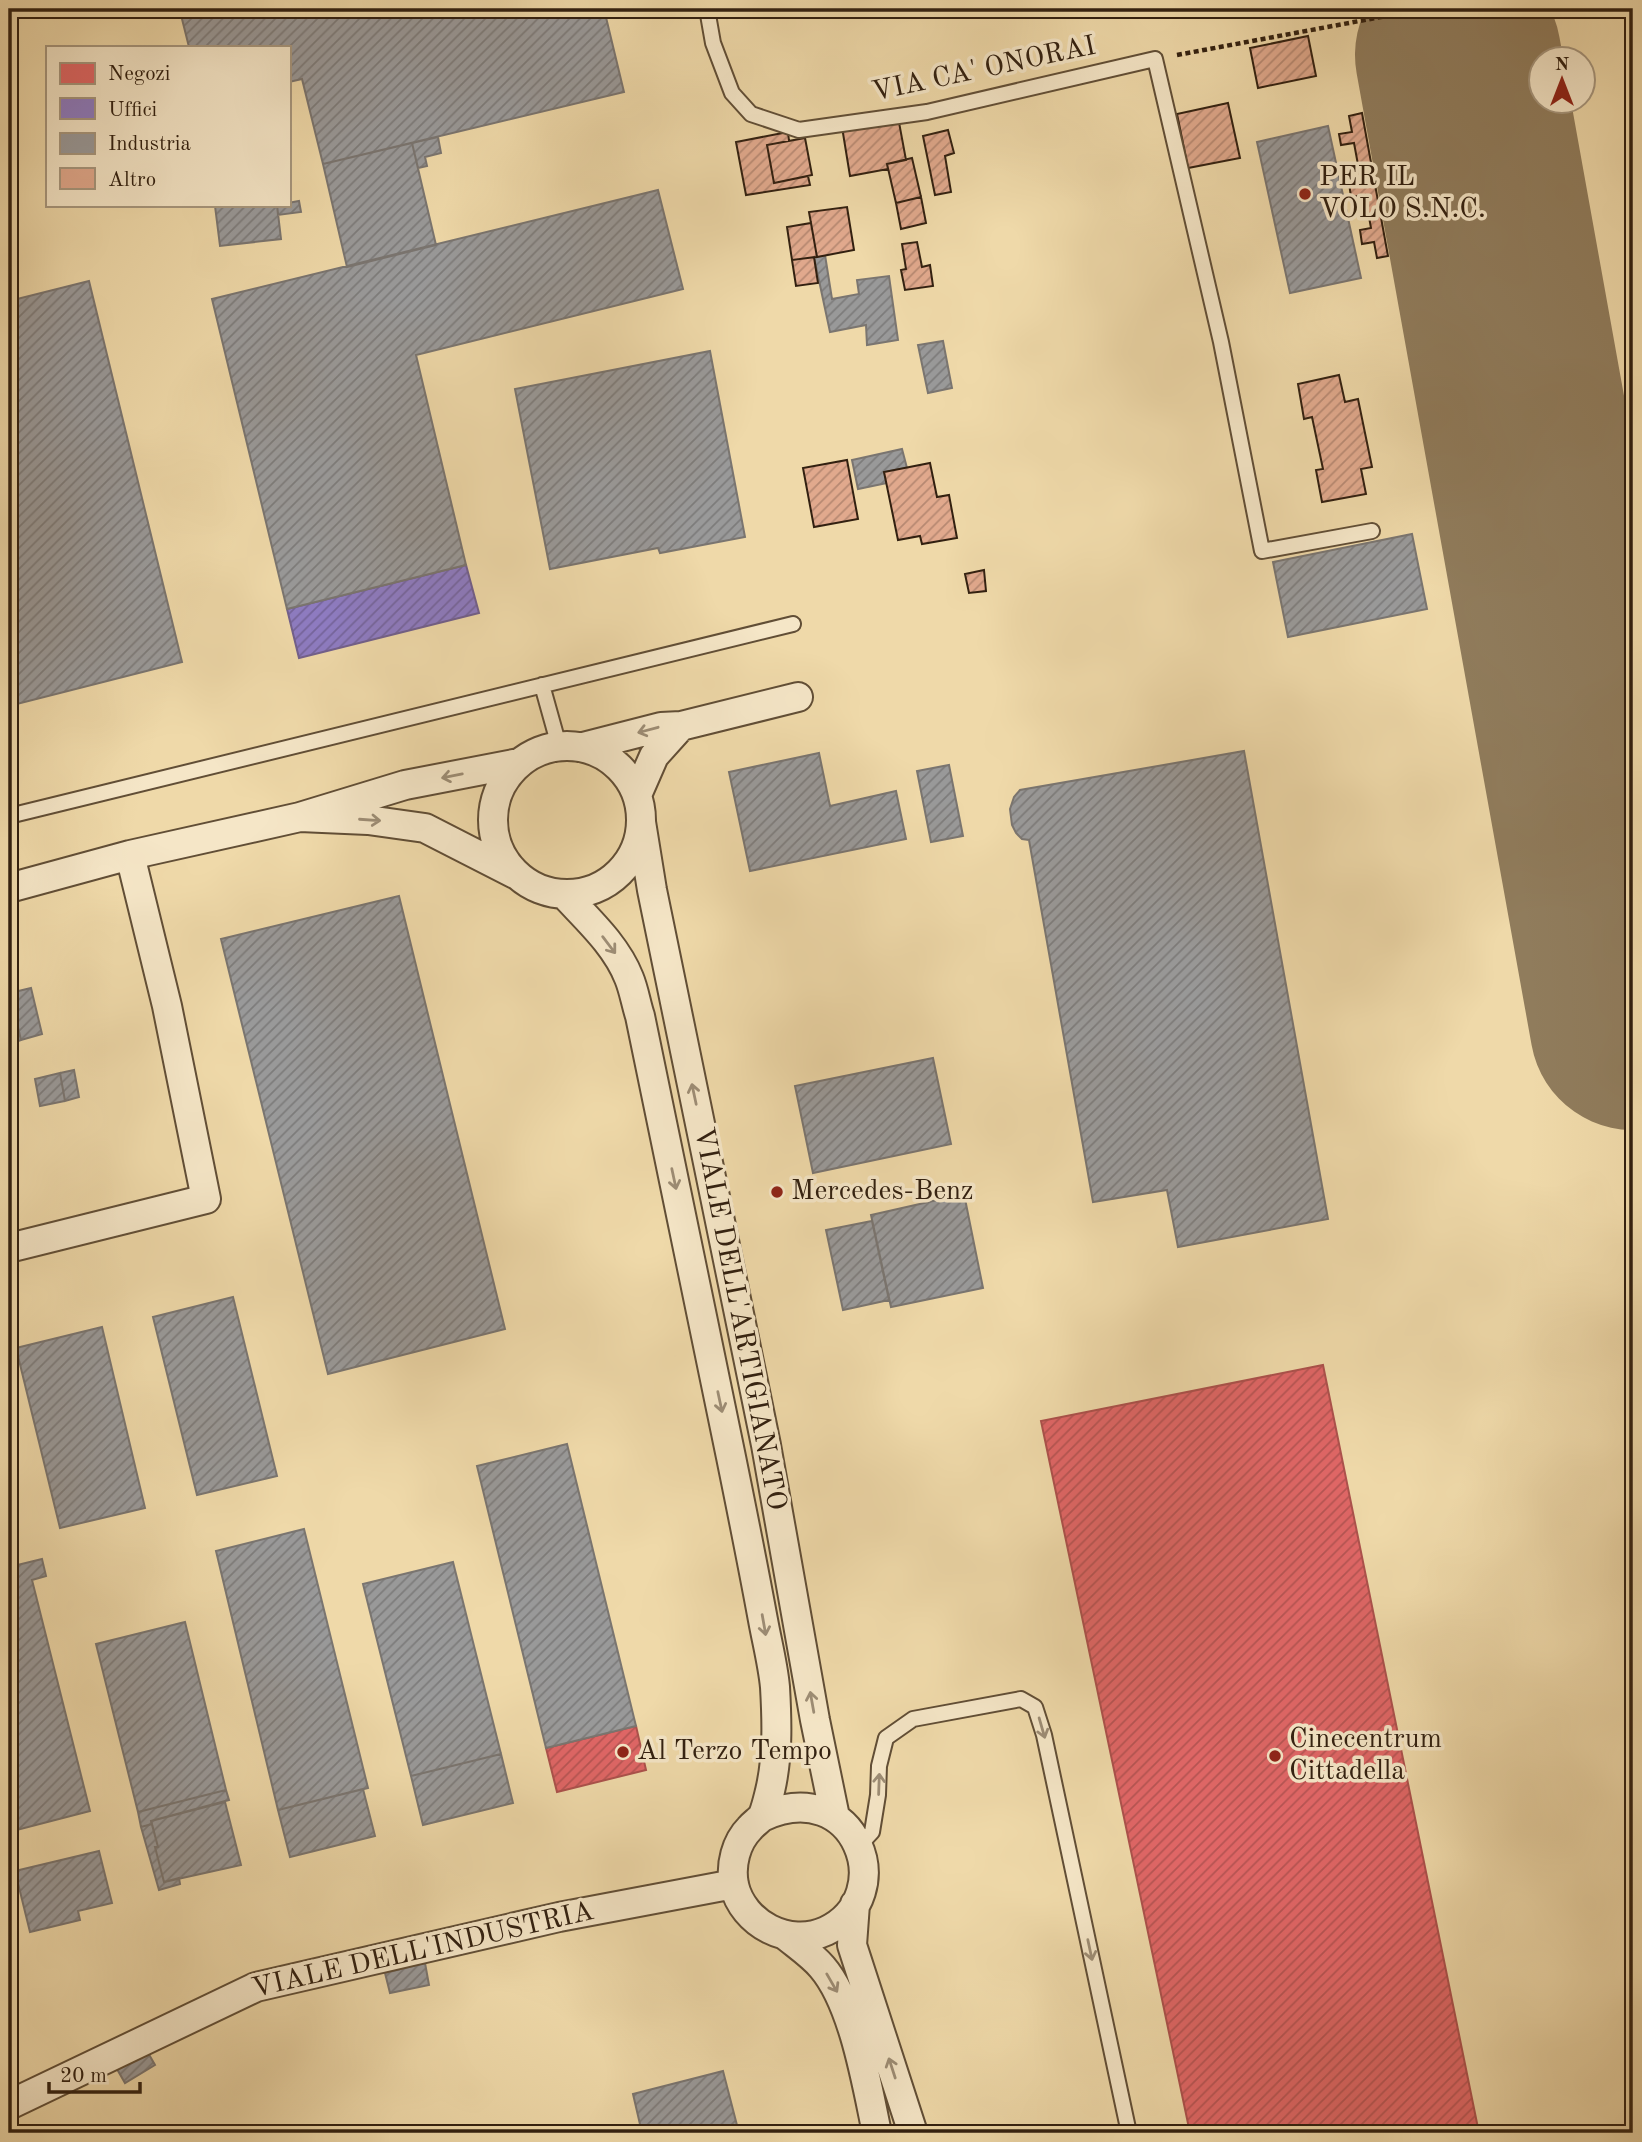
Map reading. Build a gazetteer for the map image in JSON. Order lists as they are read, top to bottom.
{
  "streets": {
    "street": ["VIALE DELL'ARTIGIANATO", "VIALE DELL'INDUSTRIA"],
    "lane": ["VIA CA' ONORAI"]
  },
  "crossings": [
    ["VIALE DELL'ARTIGIANATO", "VIALE DELL'INDUSTRIA"]
  ],
  "places": [
    "PER IL VOLO S.N.C.",
    "Mercedes-Benz",
    "Al Terzo Tempo",
    "Cinecentrum Cittadella"
  ],
  "legend": [
    "Negozi",
    "Uffici",
    "Industria",
    "Altro"
  ],
  "scale_bar": "20 m",
  "north": "top"
}
